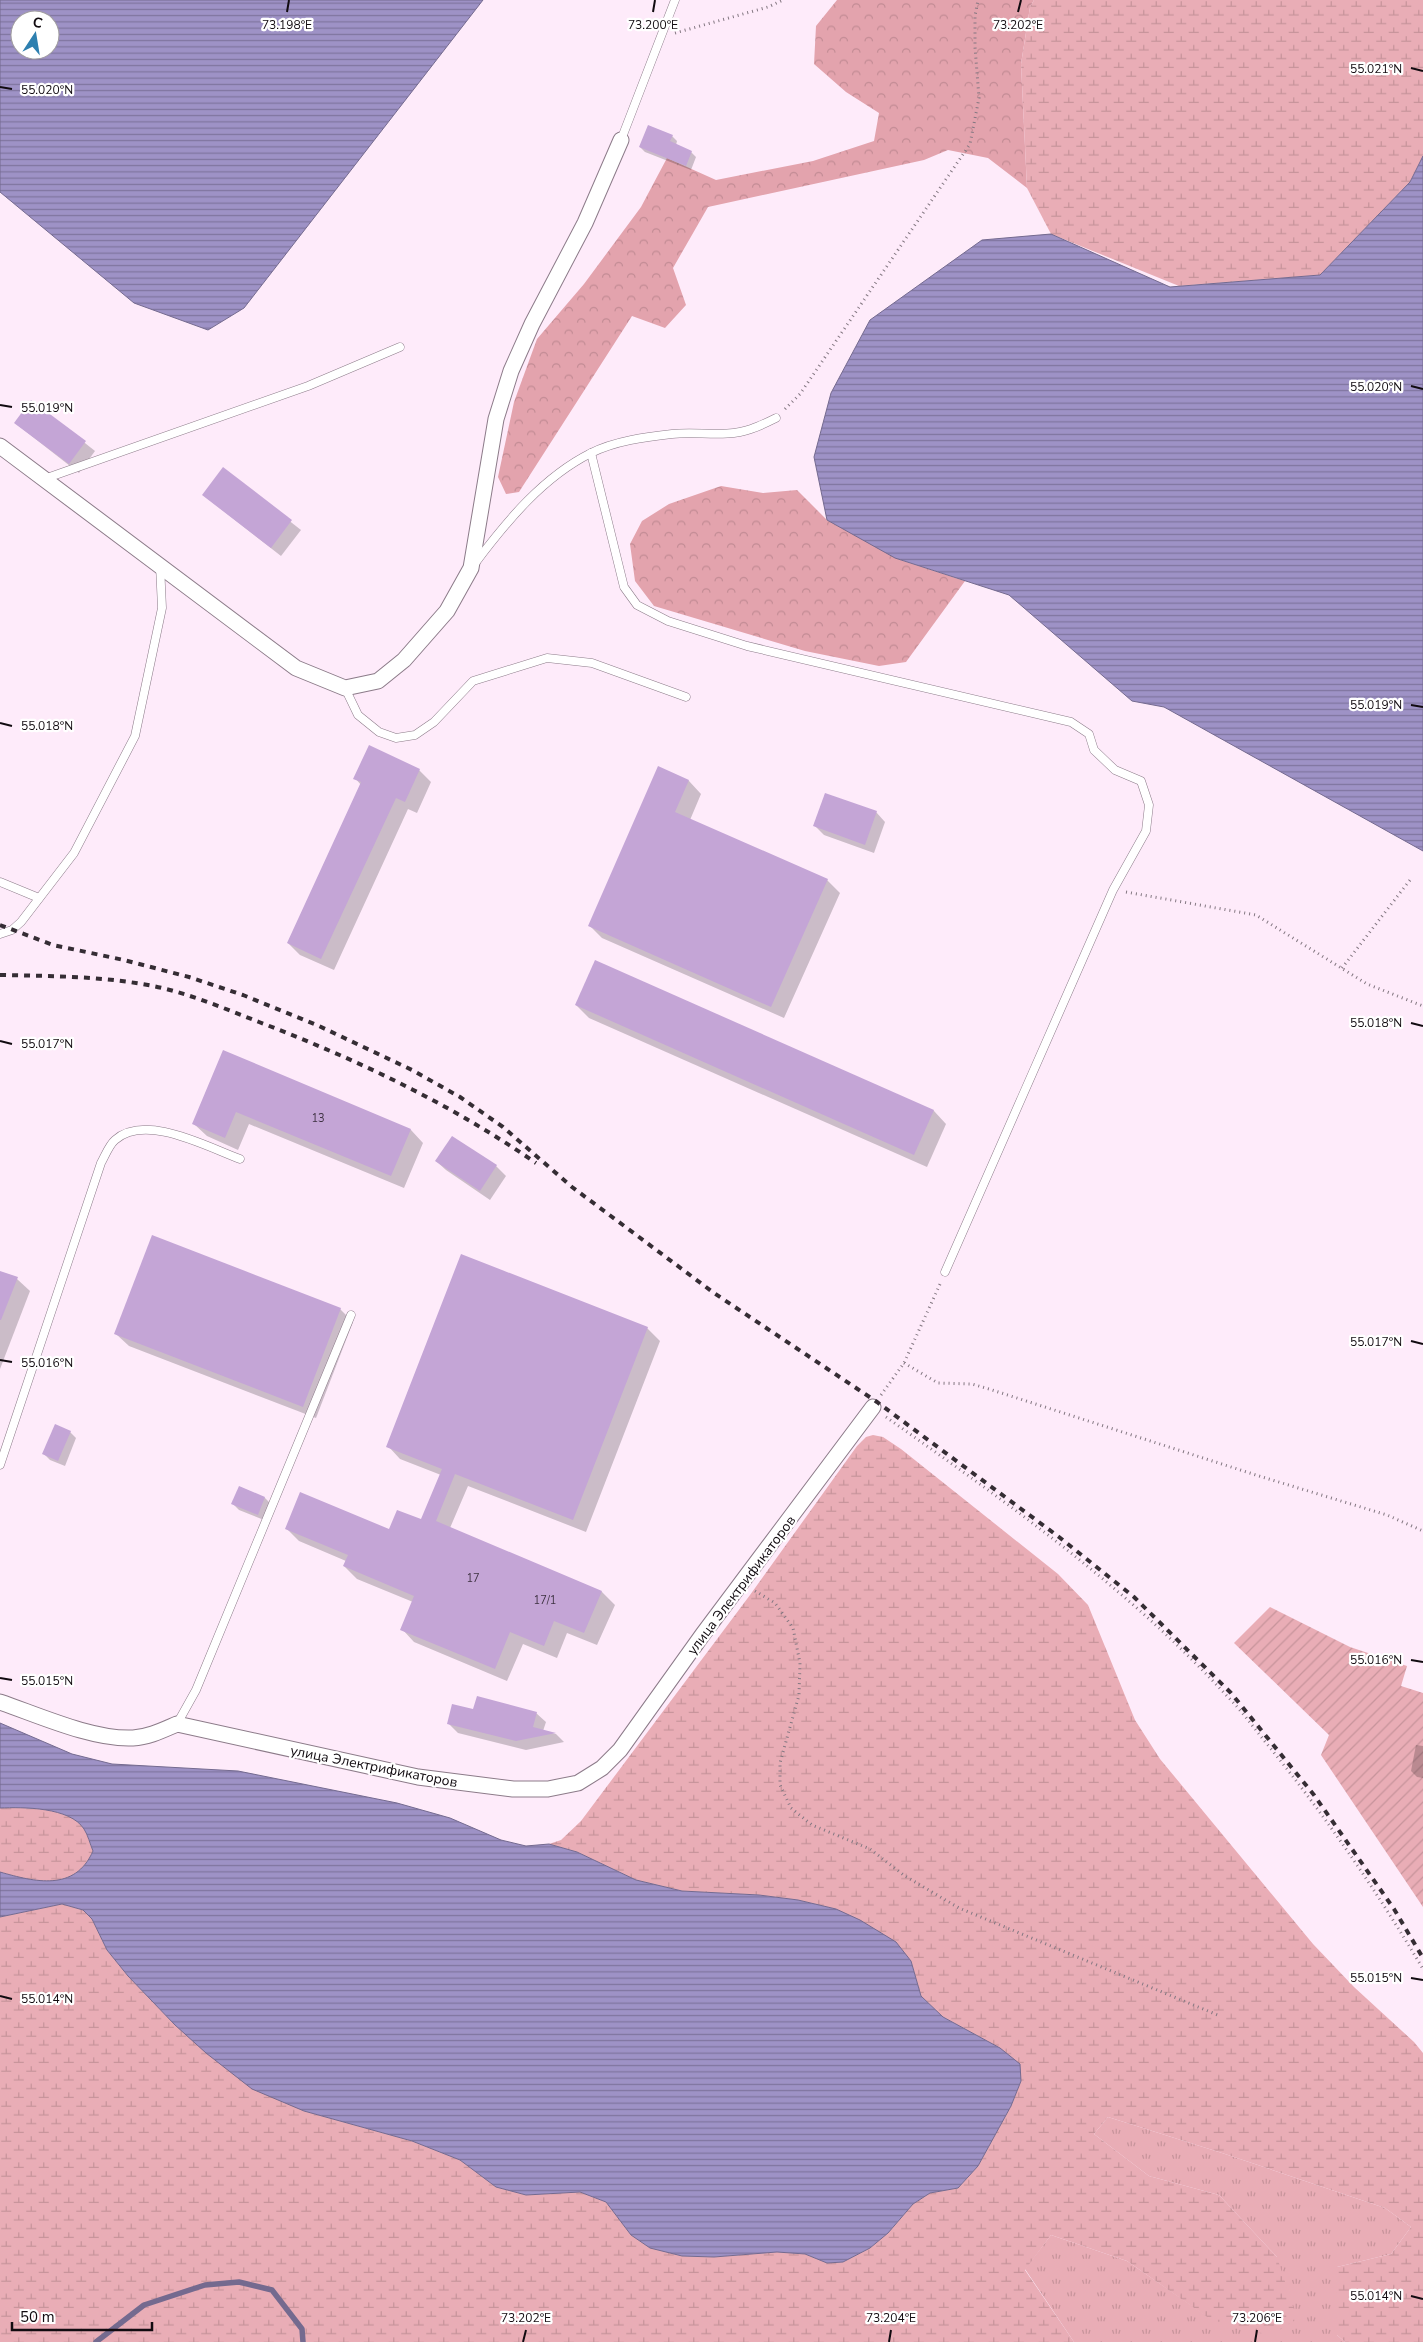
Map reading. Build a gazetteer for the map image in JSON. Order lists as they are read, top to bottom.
{
  "streets": {
    "street": ["улица Электрификаторов"]
  },
  "house_numbers": ["13", "17", "17/1"],
  "scale_bar": "50 m",
  "north": "top",
  "coordinates": [
    "73.198°E",
    "73.200°E",
    "73.202°E",
    "55.021°N",
    "55.020°N",
    "55.019°N",
    "55.018°N",
    "55.017°N",
    "55.016°N",
    "55.015°N",
    "55.014°N",
    "73.204°E",
    "73.206°E"
  ]
}
